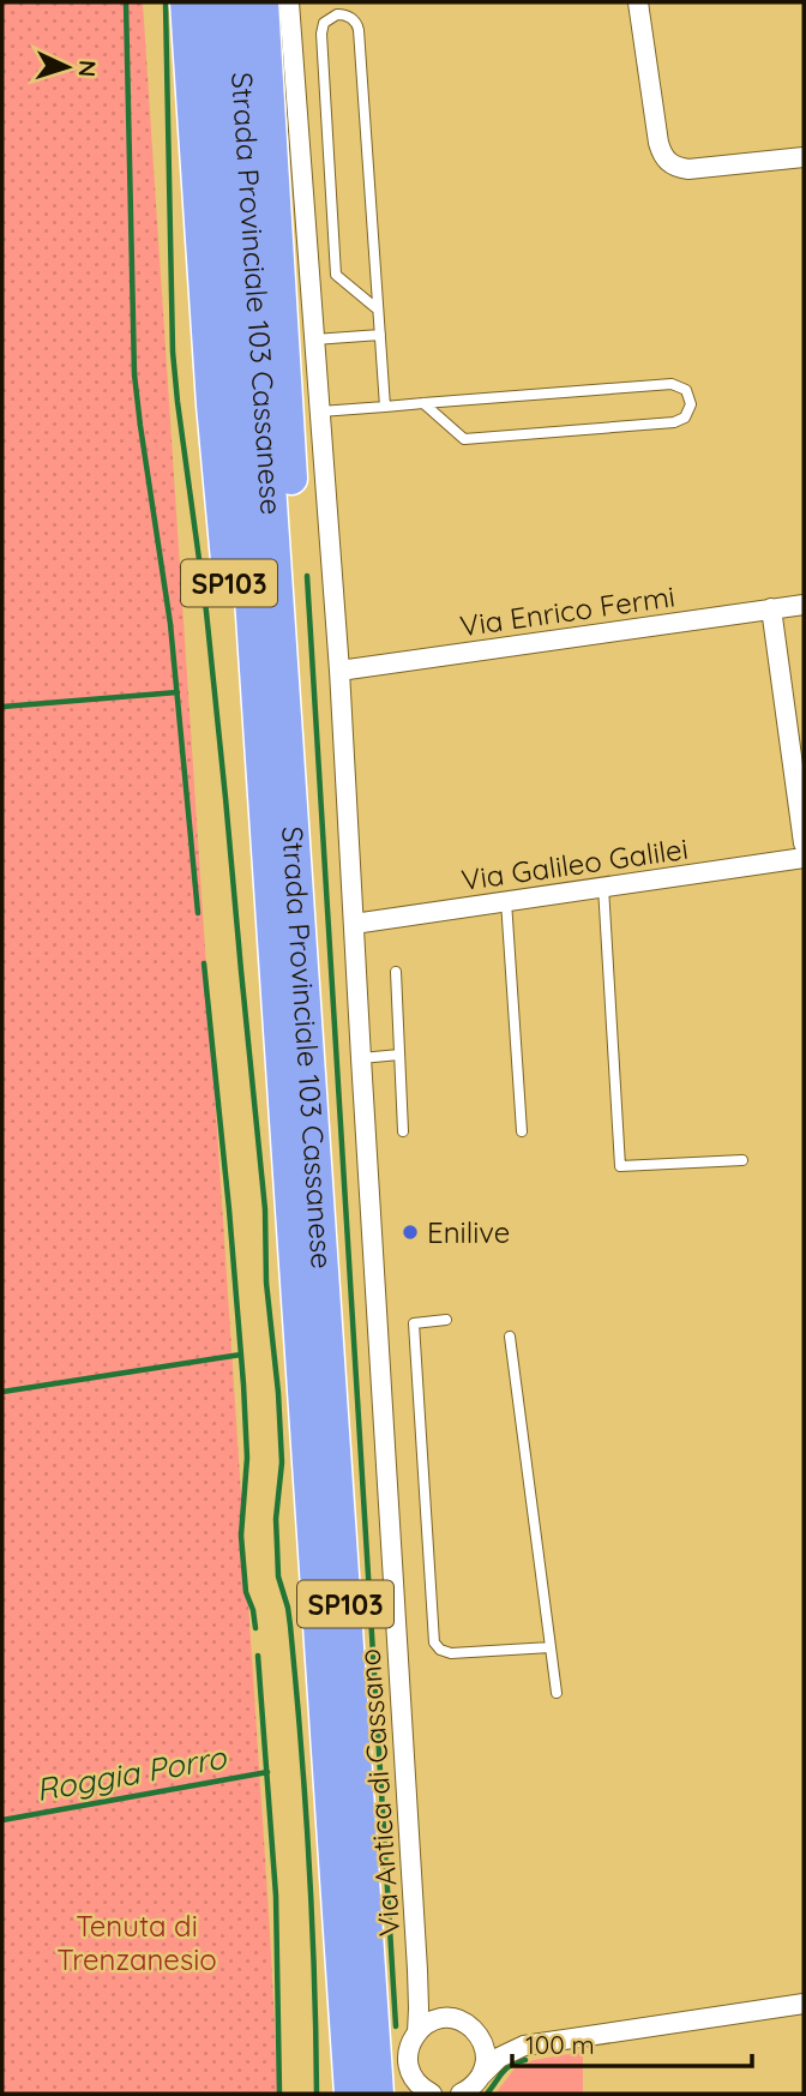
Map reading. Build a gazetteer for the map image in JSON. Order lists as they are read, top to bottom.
{
  "streets": {
    "highway": ["Strada Provinciale 103 Cassanese", "SP103"],
    "street": ["Via Enrico Fermi", "Via Galileo Galilei", "Via Antica di Cassano"]
  },
  "crossings": [
    ["Strada Provinciale 103 Cassanese", "SP103"],
    ["Via Enrico Fermi", "Via Antica di Cassano"],
    ["Via Galileo Galilei", "Via Antica di Cassano"]
  ],
  "water": ["Roggia Porro"],
  "parks": ["Tenuta di Trenzanesio"],
  "places": ["Enilive"],
  "scale_bar": "100 m",
  "north": "right"
}
